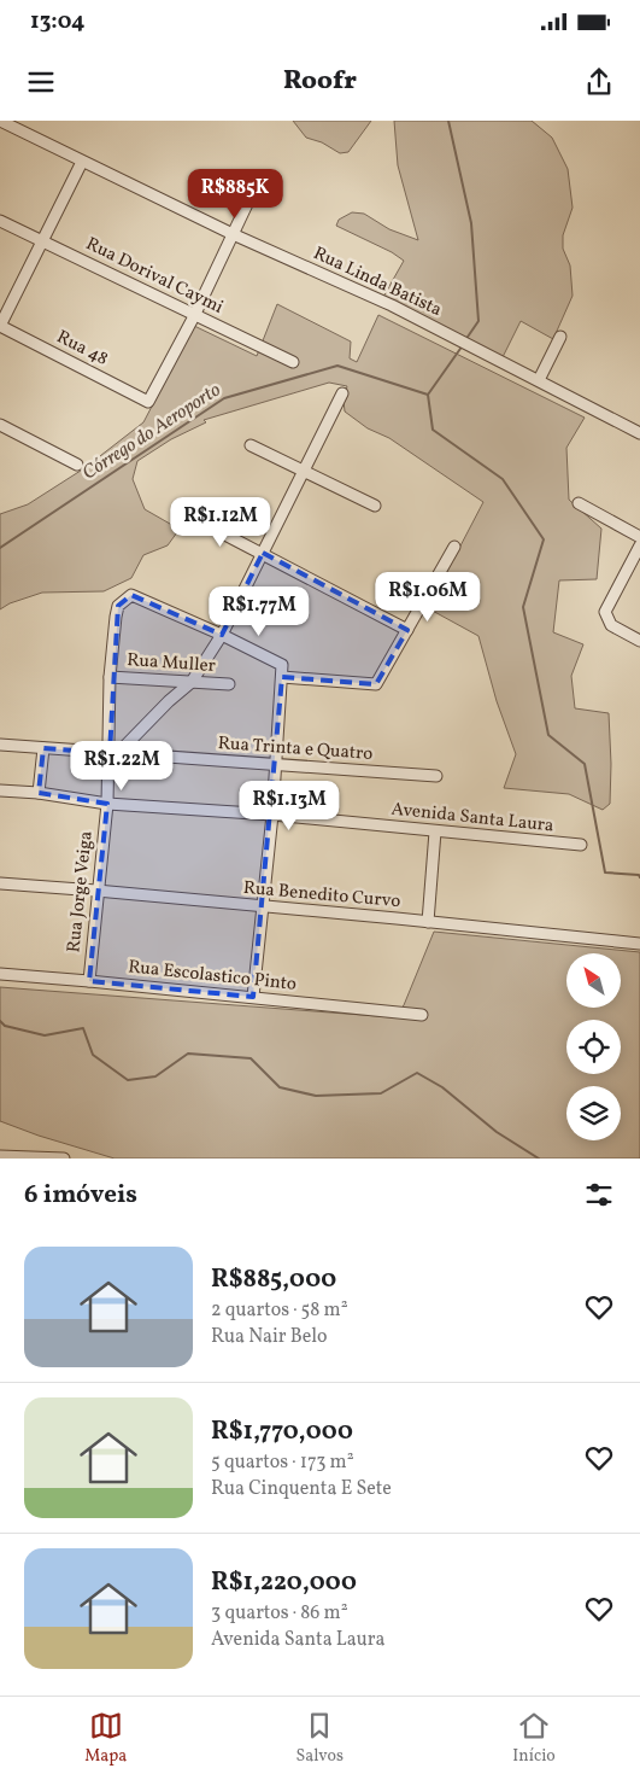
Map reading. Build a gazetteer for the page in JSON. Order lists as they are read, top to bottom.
{
  "streets": {
    "street": [
      "Rua Dorival Caymi",
      "Rua Linda Batista",
      "Rua 48",
      "Rua Muller",
      "Rua Trinta e Quatro",
      "Avenida Santa Laura",
      "Rua Jorge Veiga",
      "Rua Benedito Curvo",
      "Rua Escolastico Pinto"
    ]
  },
  "crossings": [
    ["Rua Dorival Caymi", "Rua 48"],
    ["Rua Muller", "Rua Jorge Veiga"],
    ["Rua Trinta e Quatro", "Rua Jorge Veiga"],
    ["Avenida Santa Laura", "Rua Jorge Veiga"],
    ["Rua Jorge Veiga", "Rua Benedito Curvo"],
    ["Rua Jorge Veiga", "Rua Escolastico Pinto"]
  ],
  "water": ["Córrego do Aeroporto"],
  "north": "top left",
  "page": {
    "status": "13:04",
    "header": "Roofr",
    "price": [
      "R$885K",
      "R$1.12M",
      "R$1.06M",
      "R$1.77M",
      "R$1.22M",
      "R$1.13M"
    ],
    "heading": "6 imóveis",
    "list": [
      {
        "name": "R$885,000",
        "note": "2 quartos · 58 m² · Rua Nair Belo"
      },
      {
        "name": "R$1,770,000",
        "note": "5 quartos · 173 m² · Rua Cinquenta E Sete"
      },
      {
        "name": "R$1,220,000",
        "note": "3 quartos · 86 m² · Avenida Santa Laura"
      }
    ],
    "tabs": ["Mapa", "Salvos", "Início"]
  }
}
